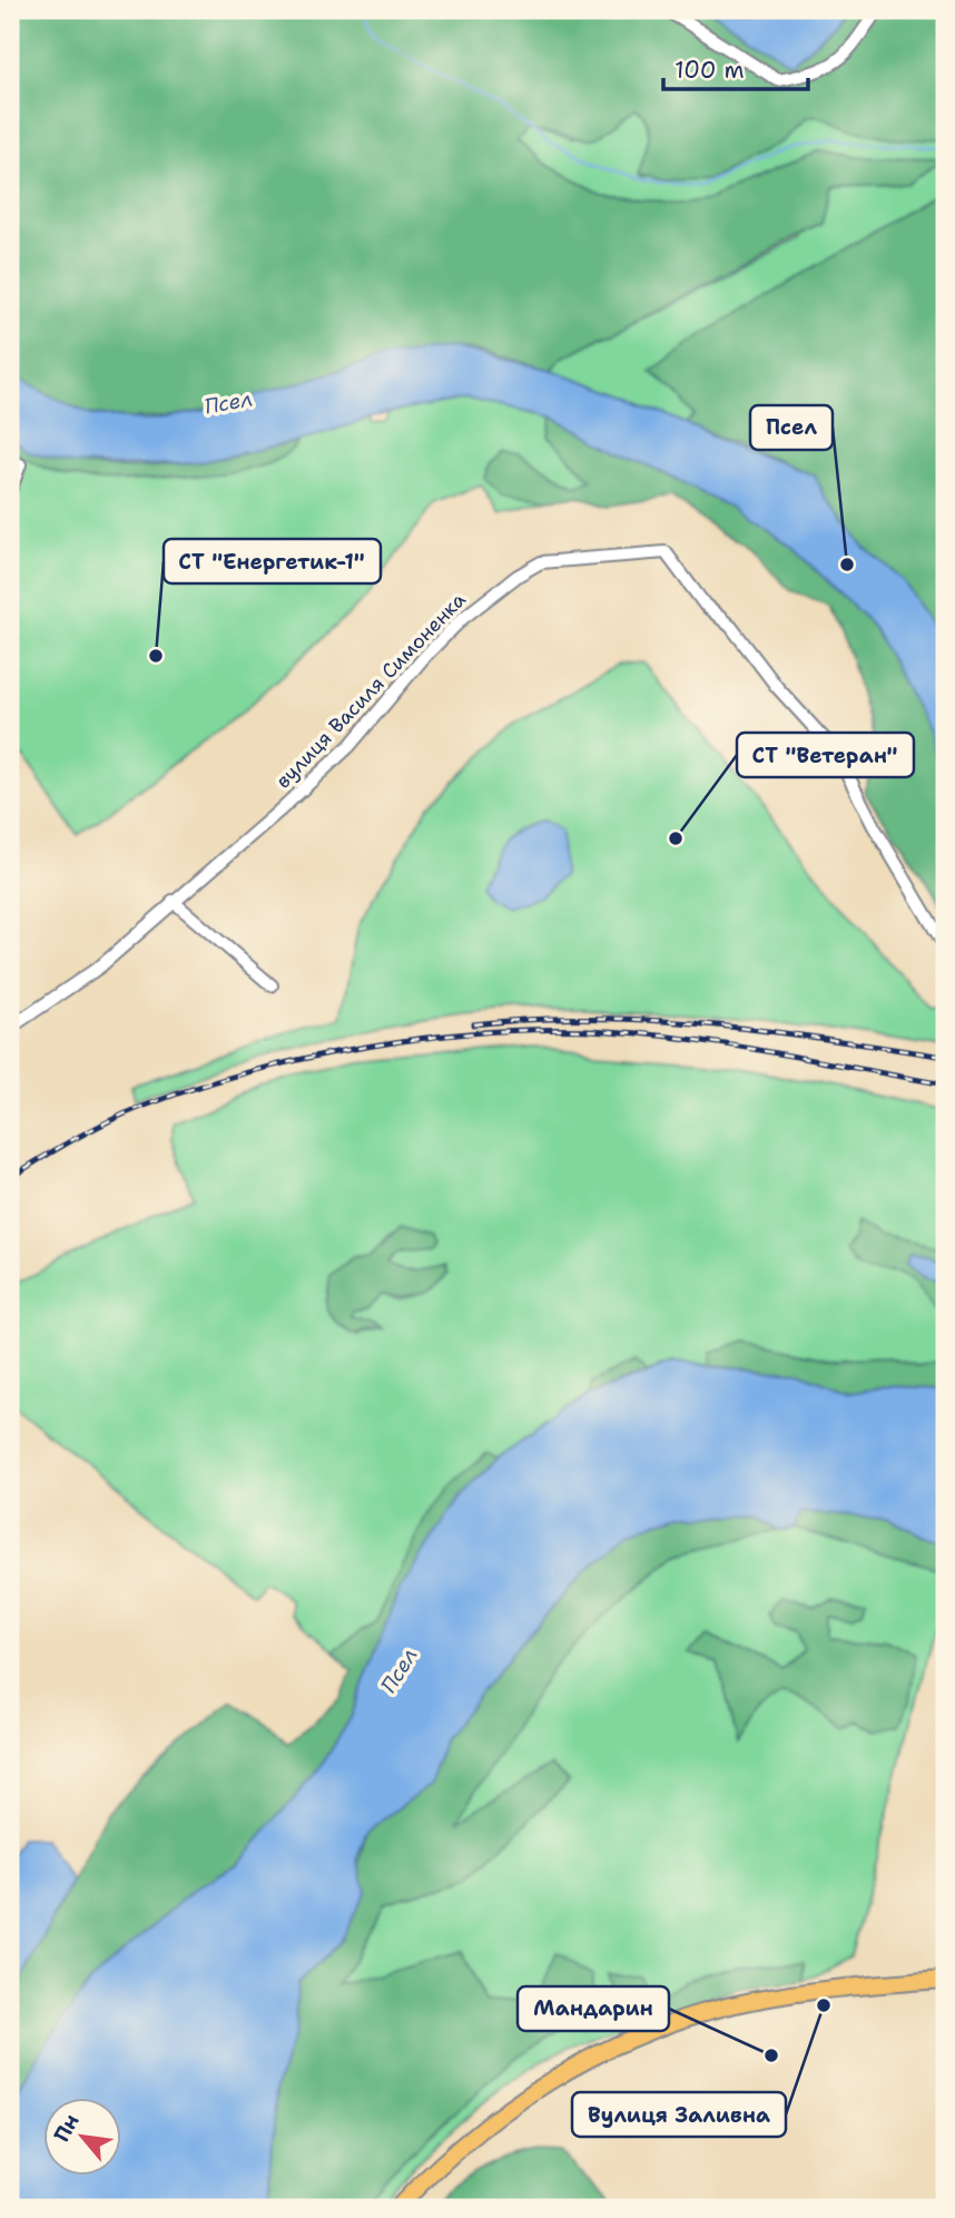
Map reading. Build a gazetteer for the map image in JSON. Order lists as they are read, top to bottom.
{
  "streets": {
    "street": ["вулиця Василя Симоненка"]
  },
  "water": ["Псел"],
  "places": [
    "Псел",
    "СТ \"Енергетик-1\"",
    "СТ \"Ветеран\"",
    "Вулиця Заливна",
    "Мандарин"
  ],
  "scale_bar": "100 m",
  "north": "top left"
}
